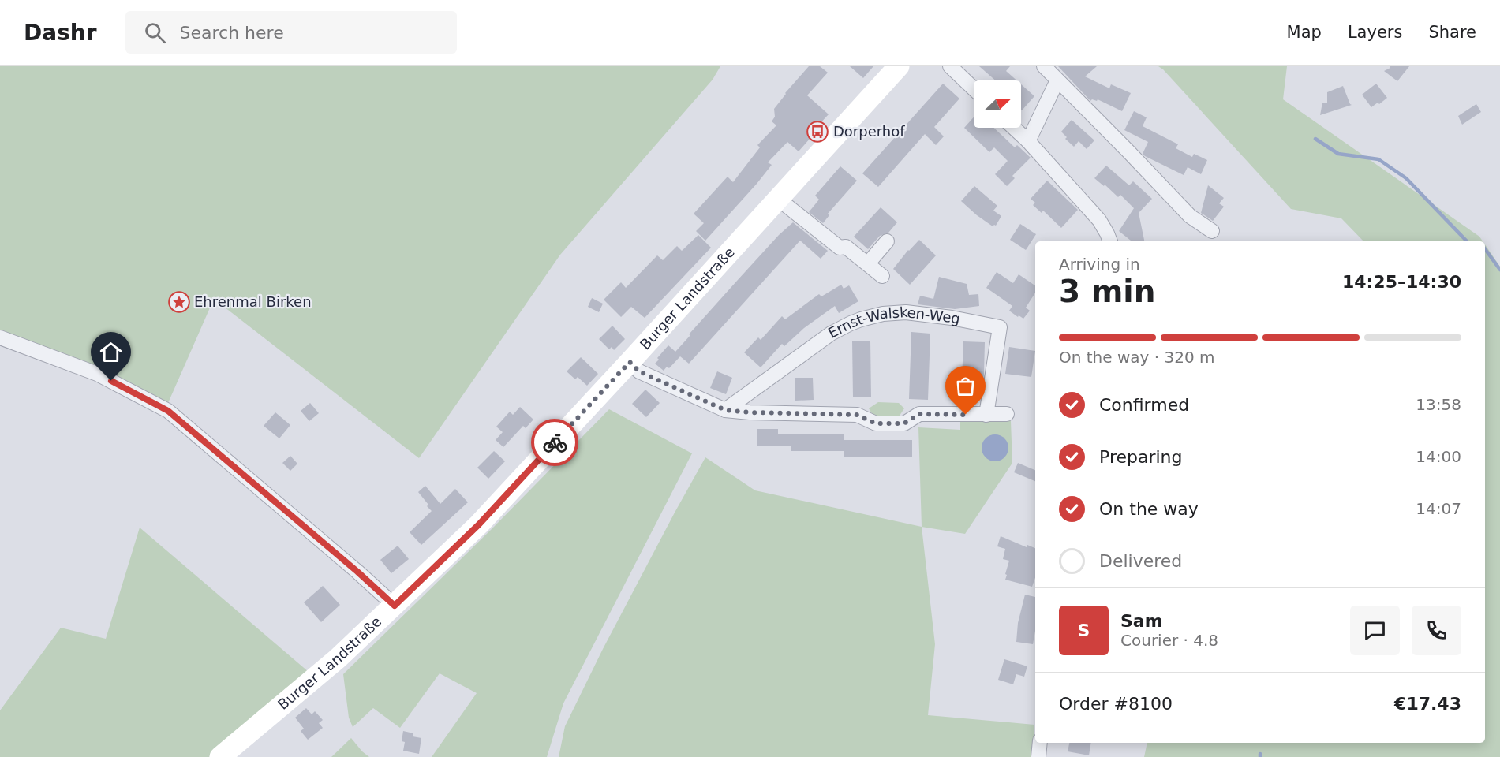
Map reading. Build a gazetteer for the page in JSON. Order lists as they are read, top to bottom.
{
  "streets": {
    "main road": ["Burger Landstraße"],
    "street": ["Ernst-Walsken-Weg"]
  },
  "places": {
    "bus stop": ["Dorperhof"],
    "place": ["Ehrenmal Birken"]
  },
  "north": "top right",
  "page": {
    "header": "Dashr",
    "search": "Search here",
    "nav": ["Map", "Layers", "Share"],
    "heading": ["3 min", "Arriving in", "14:25–14:30"],
    "panel": [
      "Sam",
      "Courier · 4.8",
      "Order #8100",
      "€17.43"
    ],
    "bar": "On the way · 320 m",
    "list": [
      ["Confirmed", "13:58"],
      ["Preparing", "14:00"],
      ["On the way", "14:07"],
      "Delivered"
    ],
    "round": "S"
  }
}
